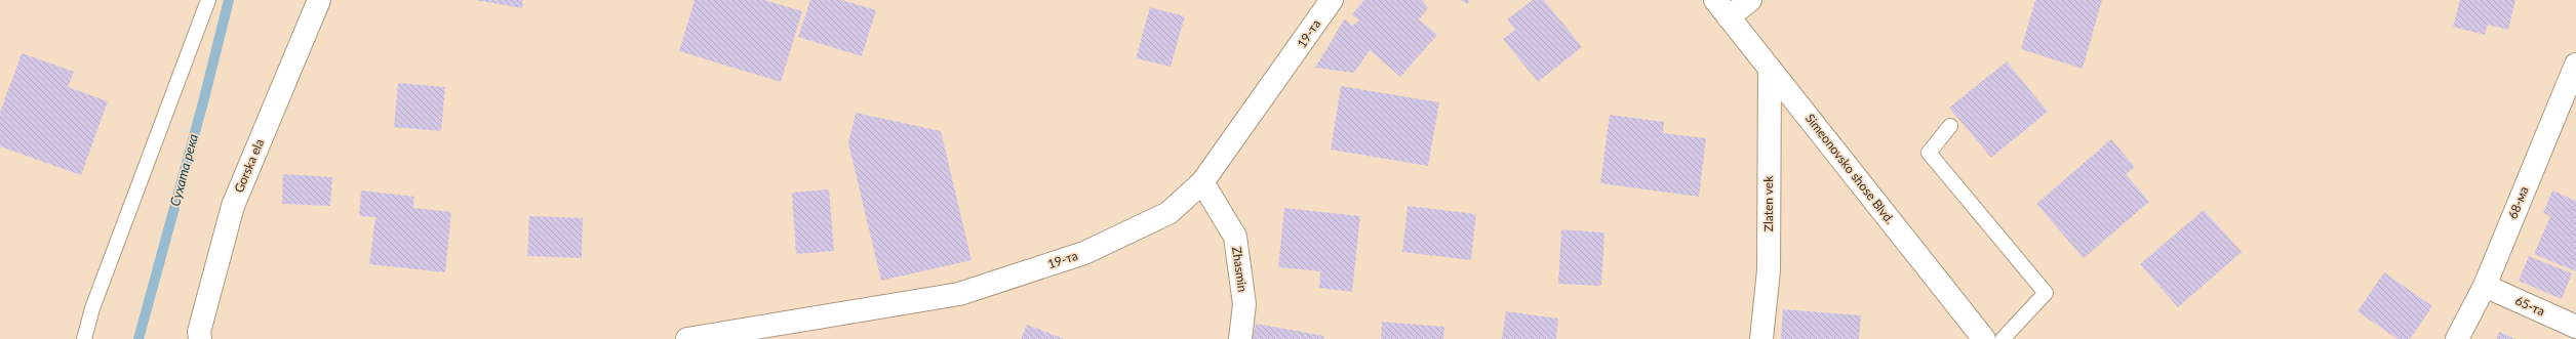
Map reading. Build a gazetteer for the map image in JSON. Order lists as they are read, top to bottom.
{
  "streets": {
    "street": [
      "19-та",
      "Gorska ela",
      "Simeonovsko shose Blvd.",
      "68-ма",
      "Zlaten vek",
      "Zhasmin",
      "65-та"
    ]
  },
  "crossings": [
    ["19-та", "Zhasmin"],
    ["Simeonovsko shose Blvd.", "Zlaten vek"],
    ["68-ма", "65-та"]
  ],
  "water": ["Сухата река"]
}
